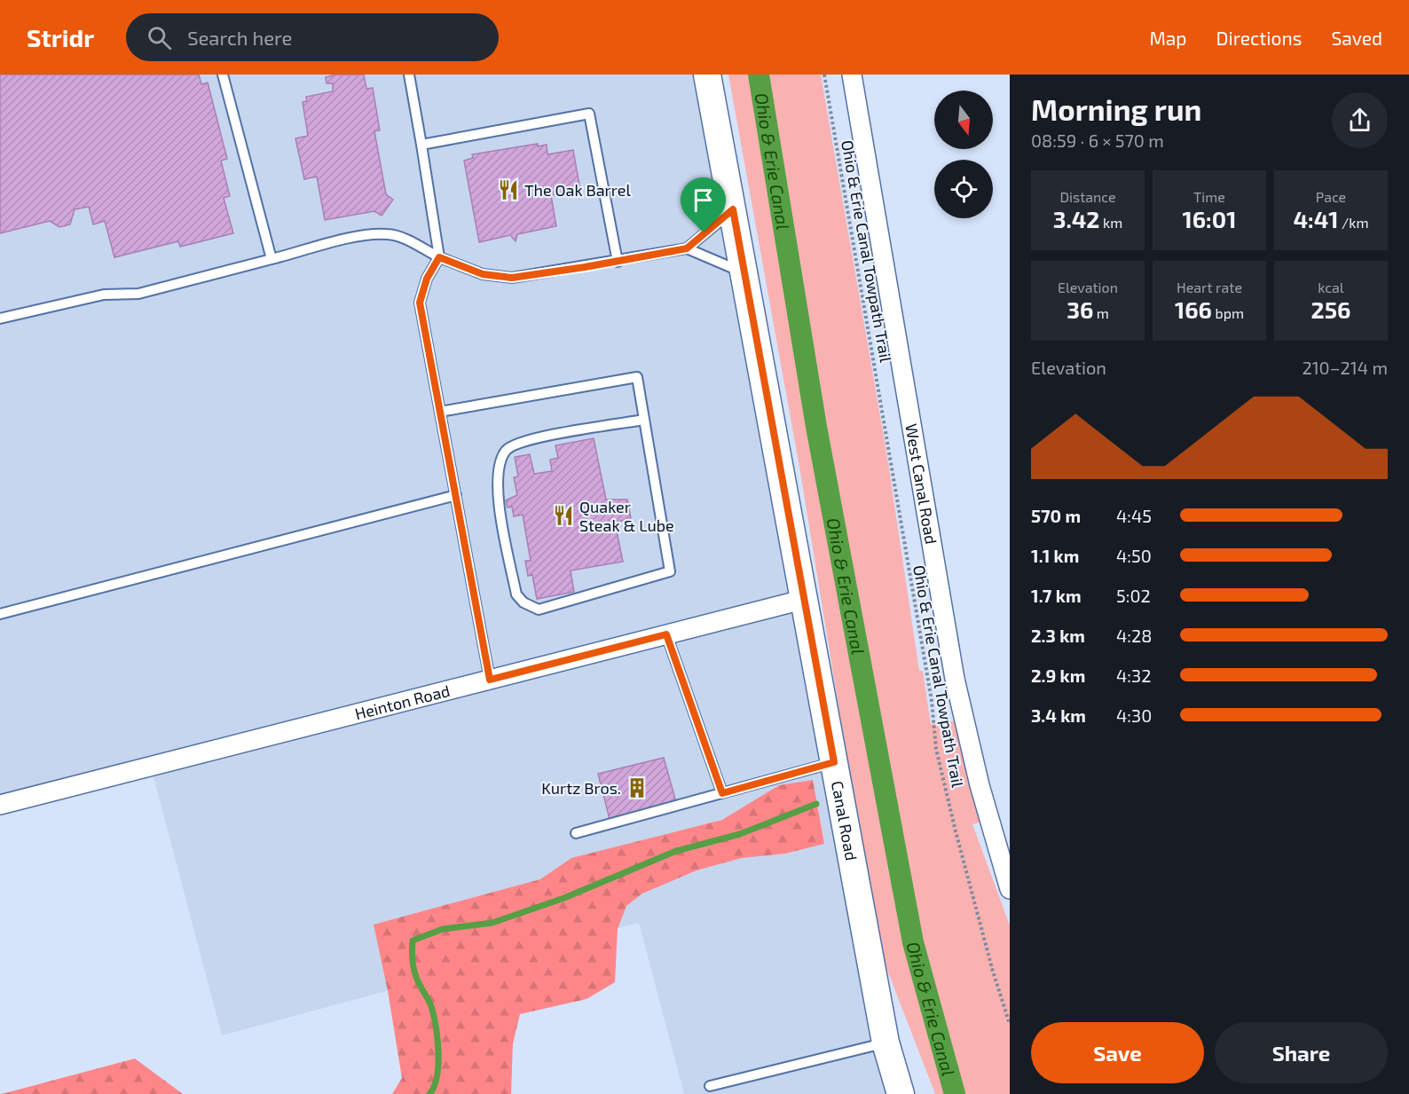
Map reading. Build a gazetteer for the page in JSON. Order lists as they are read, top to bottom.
{
  "streets": {
    "main road": ["Canal Road"],
    "street": ["West Canal Road", "Heinton Road"],
    "path": ["Ohio & Erie Canal Towpath Trail"]
  },
  "crossings": [
    ["Heinton Road", "Canal Road"]
  ],
  "water": ["Ohio & Erie Canal"],
  "places": {
    "restaurant": ["The Oak Barrel", "Quaker Steak & Lube"],
    "building": ["Kurtz Bros."]
  },
  "north": "bottom",
  "page": {
    "header": "Stridr",
    "search": "Search here",
    "nav": ["Map", "Directions", "Saved"],
    "heading": ["Morning run", "08:59 · 6 × 570 m"],
    "stats": [
      ["Distance", "3.42 km"],
      ["Time", "16:01"],
      ["Pace", "4:41 /km"],
      ["Elevation", "36 m"],
      ["Heart rate", "166 bpm"],
      ["kcal", "256"]
    ],
    "chart": ["Elevation", "210–214 m"],
    "list": [
      {
        "name": "570 m",
        "note": "4:45"
      },
      {
        "name": "1.1 km",
        "note": "4:50"
      },
      {
        "name": "1.7 km",
        "note": "5:02"
      },
      {
        "name": "2.3 km",
        "note": "4:28"
      },
      {
        "name": "2.9 km",
        "note": "4:32"
      },
      {
        "name": "3.4 km",
        "note": "4:30"
      }
    ],
    "buttons": ["Save", "Share"]
  }
}
